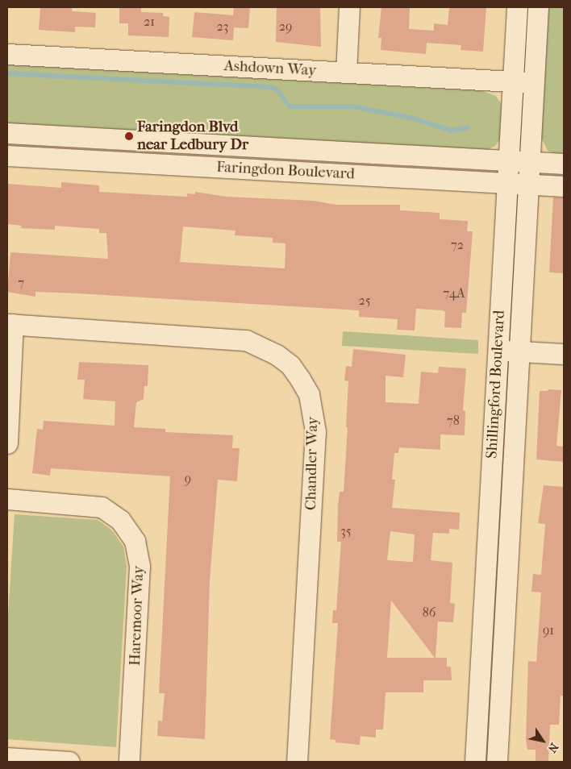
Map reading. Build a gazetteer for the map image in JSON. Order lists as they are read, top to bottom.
{
  "streets": {
    "street": [
      "Ashdown Way",
      "Faringdon Boulevard",
      "Shillingford Boulevard",
      "Chandler Way",
      "Haremoor Way"
    ]
  },
  "crossings": [
    ["Ashdown Way", "Shillingford Boulevard"],
    ["Faringdon Boulevard", "Shillingford Boulevard"]
  ],
  "places": ["Faringdon Blvd near Ledbury Dr"],
  "house_numbers": [
    "21",
    "23",
    "29",
    "72",
    "7",
    "74A",
    "25",
    "78",
    "9",
    "35",
    "86",
    "91"
  ],
  "north": "bottom right"
}
